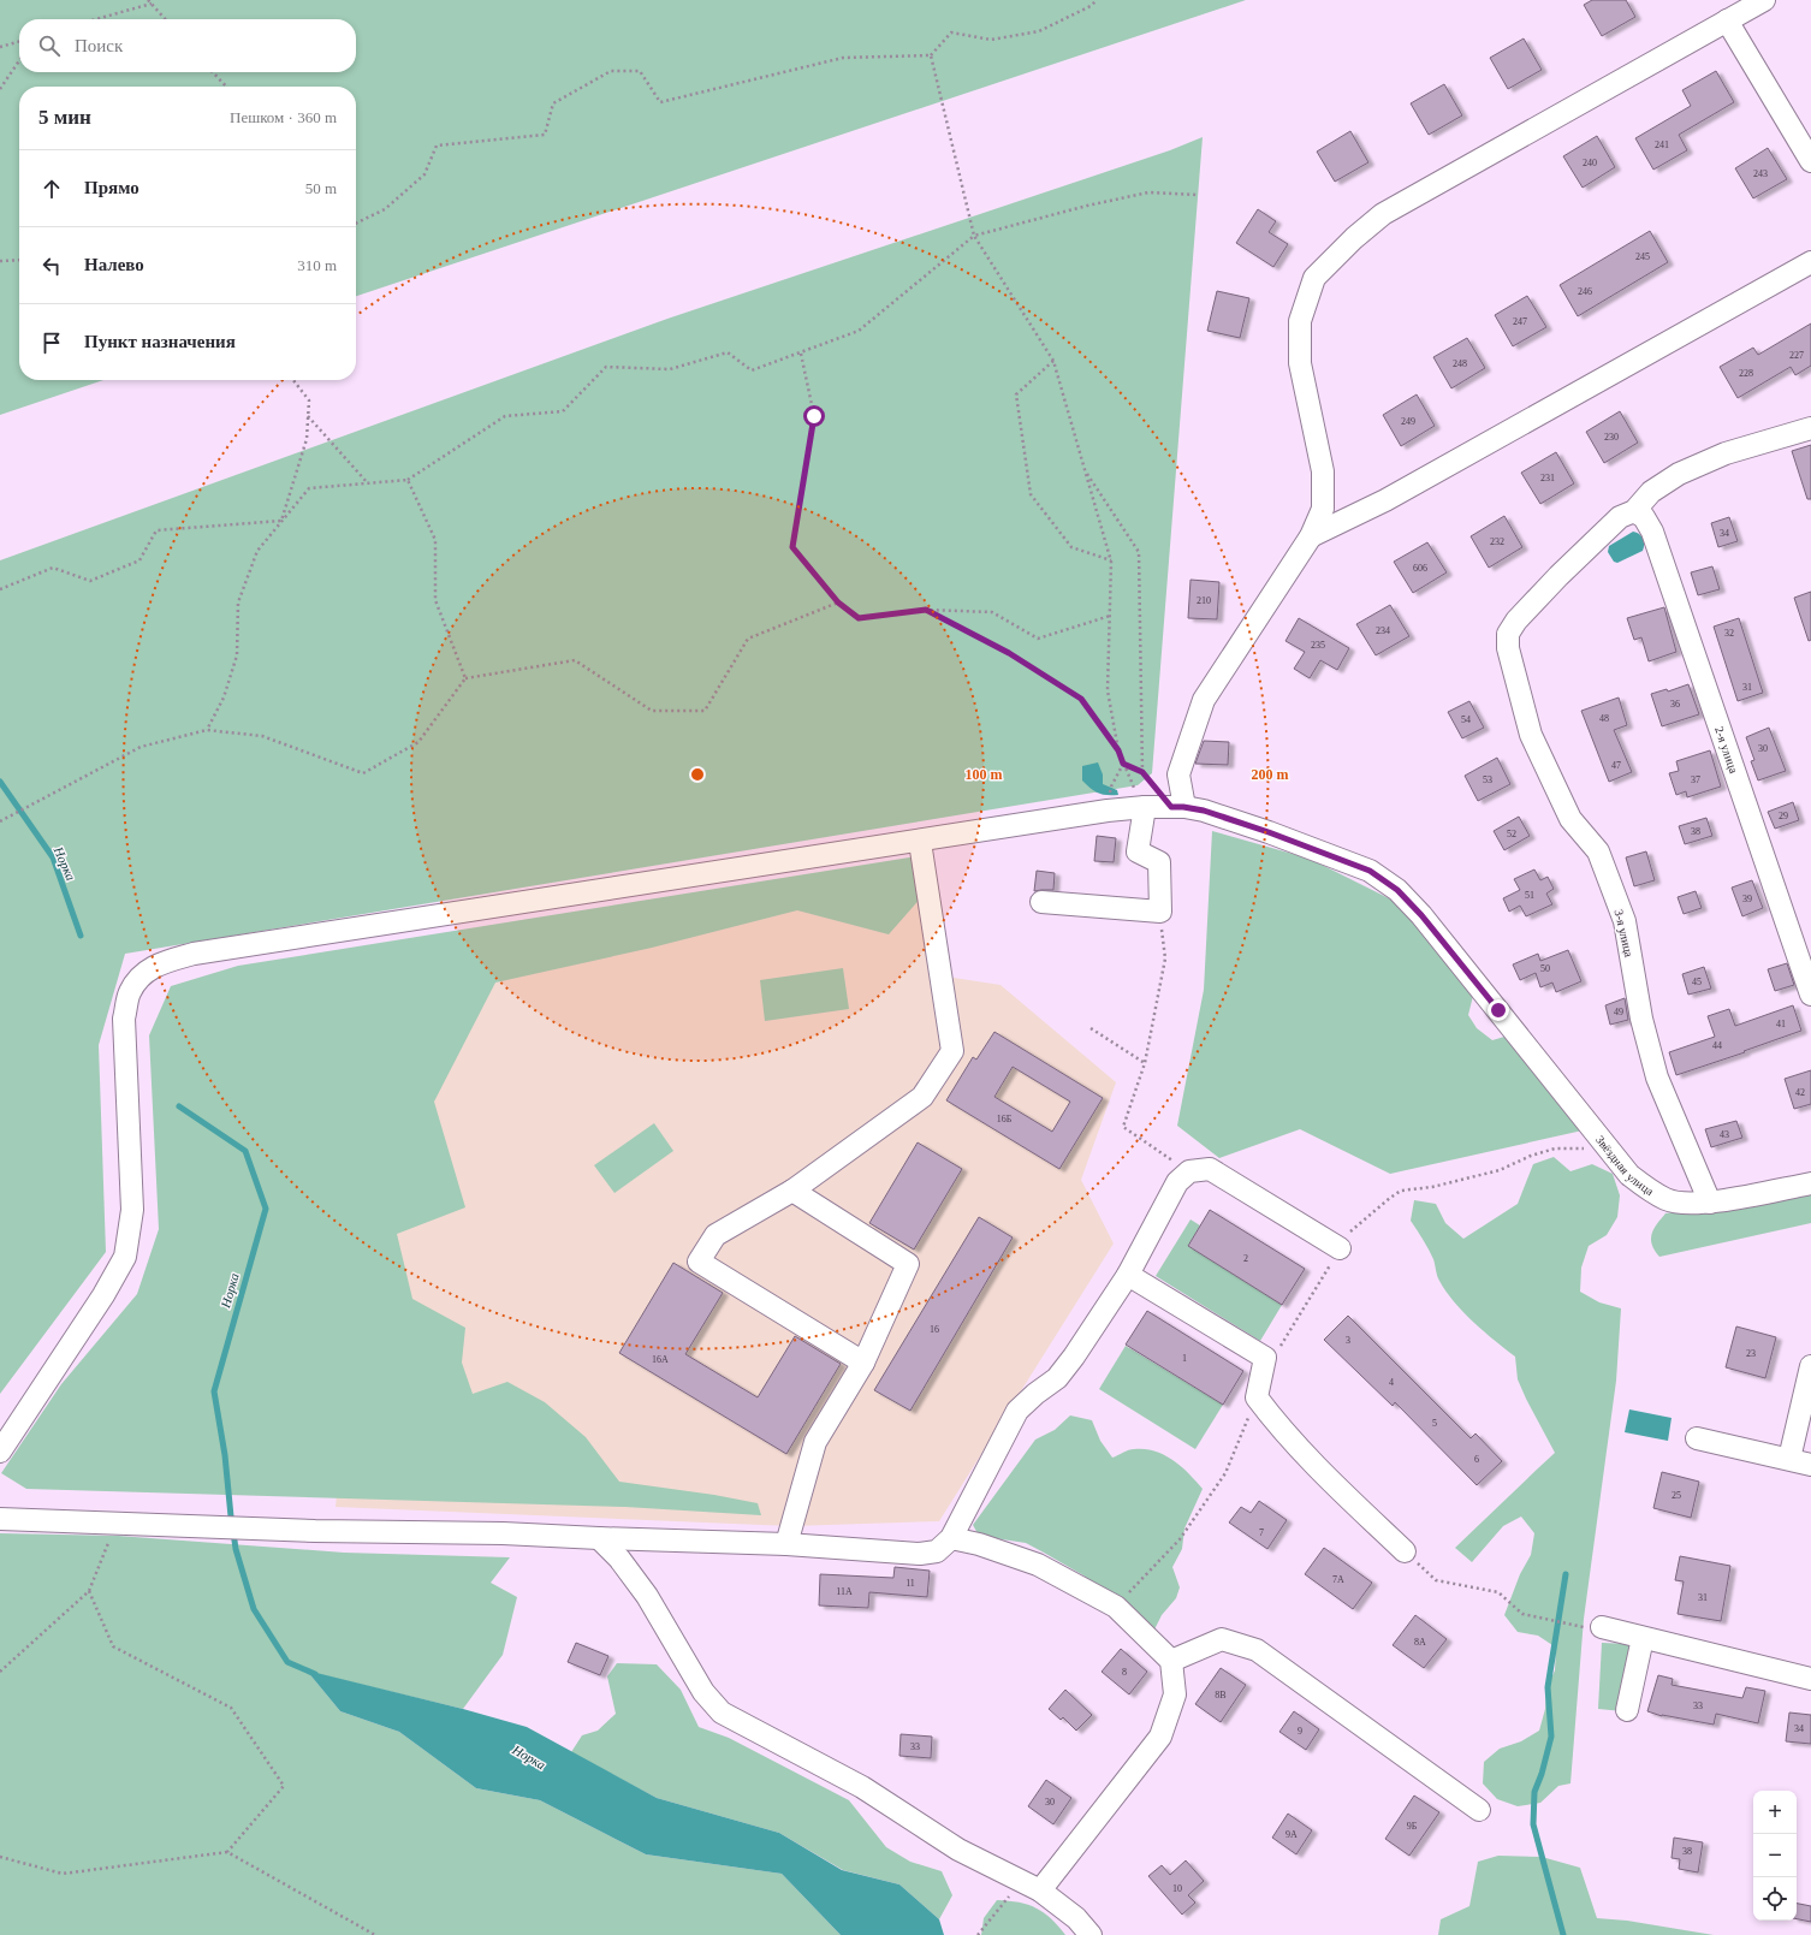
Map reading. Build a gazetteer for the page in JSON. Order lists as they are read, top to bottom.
{
  "streets": {
    "street": ["2-я улица", "3-я улица", "Звёздная улица"]
  },
  "crossings": [
    ["2-я улица", "3-я улица"],
    ["3-я улица", "Звёздная улица"]
  ],
  "water": ["Норка"],
  "house_numbers": [
    "241",
    "240",
    "243",
    "245",
    "246",
    "247",
    "227",
    "248",
    "228",
    "249",
    "230",
    "231",
    "34",
    "232",
    "606",
    "210",
    "234",
    "32",
    "235",
    "31",
    "36",
    "48",
    "54",
    "30",
    "47",
    "53",
    "37",
    "29",
    "38",
    "52",
    "51",
    "39",
    "50",
    "45",
    "49",
    "41",
    "44",
    "42",
    "16Б",
    "43",
    "2",
    "16",
    "3",
    "23",
    "1",
    "16А",
    "4",
    "5",
    "6",
    "25",
    "7",
    "7А",
    "11",
    "11А",
    "31",
    "8А",
    "8",
    "8В",
    "33",
    "34",
    "9",
    "33",
    "30",
    "9Б",
    "9А",
    "38",
    "10"
  ],
  "page": {
    "search": "Поиск",
    "heading": ["5 мин", "Пешком · 360 m"],
    "list": [
      ["Прямо", "50 m"],
      ["Налево", "310 m"],
      "Пункт назначения"
    ],
    "map_buttons": ["+", "−"]
  },
  "rings": ["100 m", "200 m"]
}
